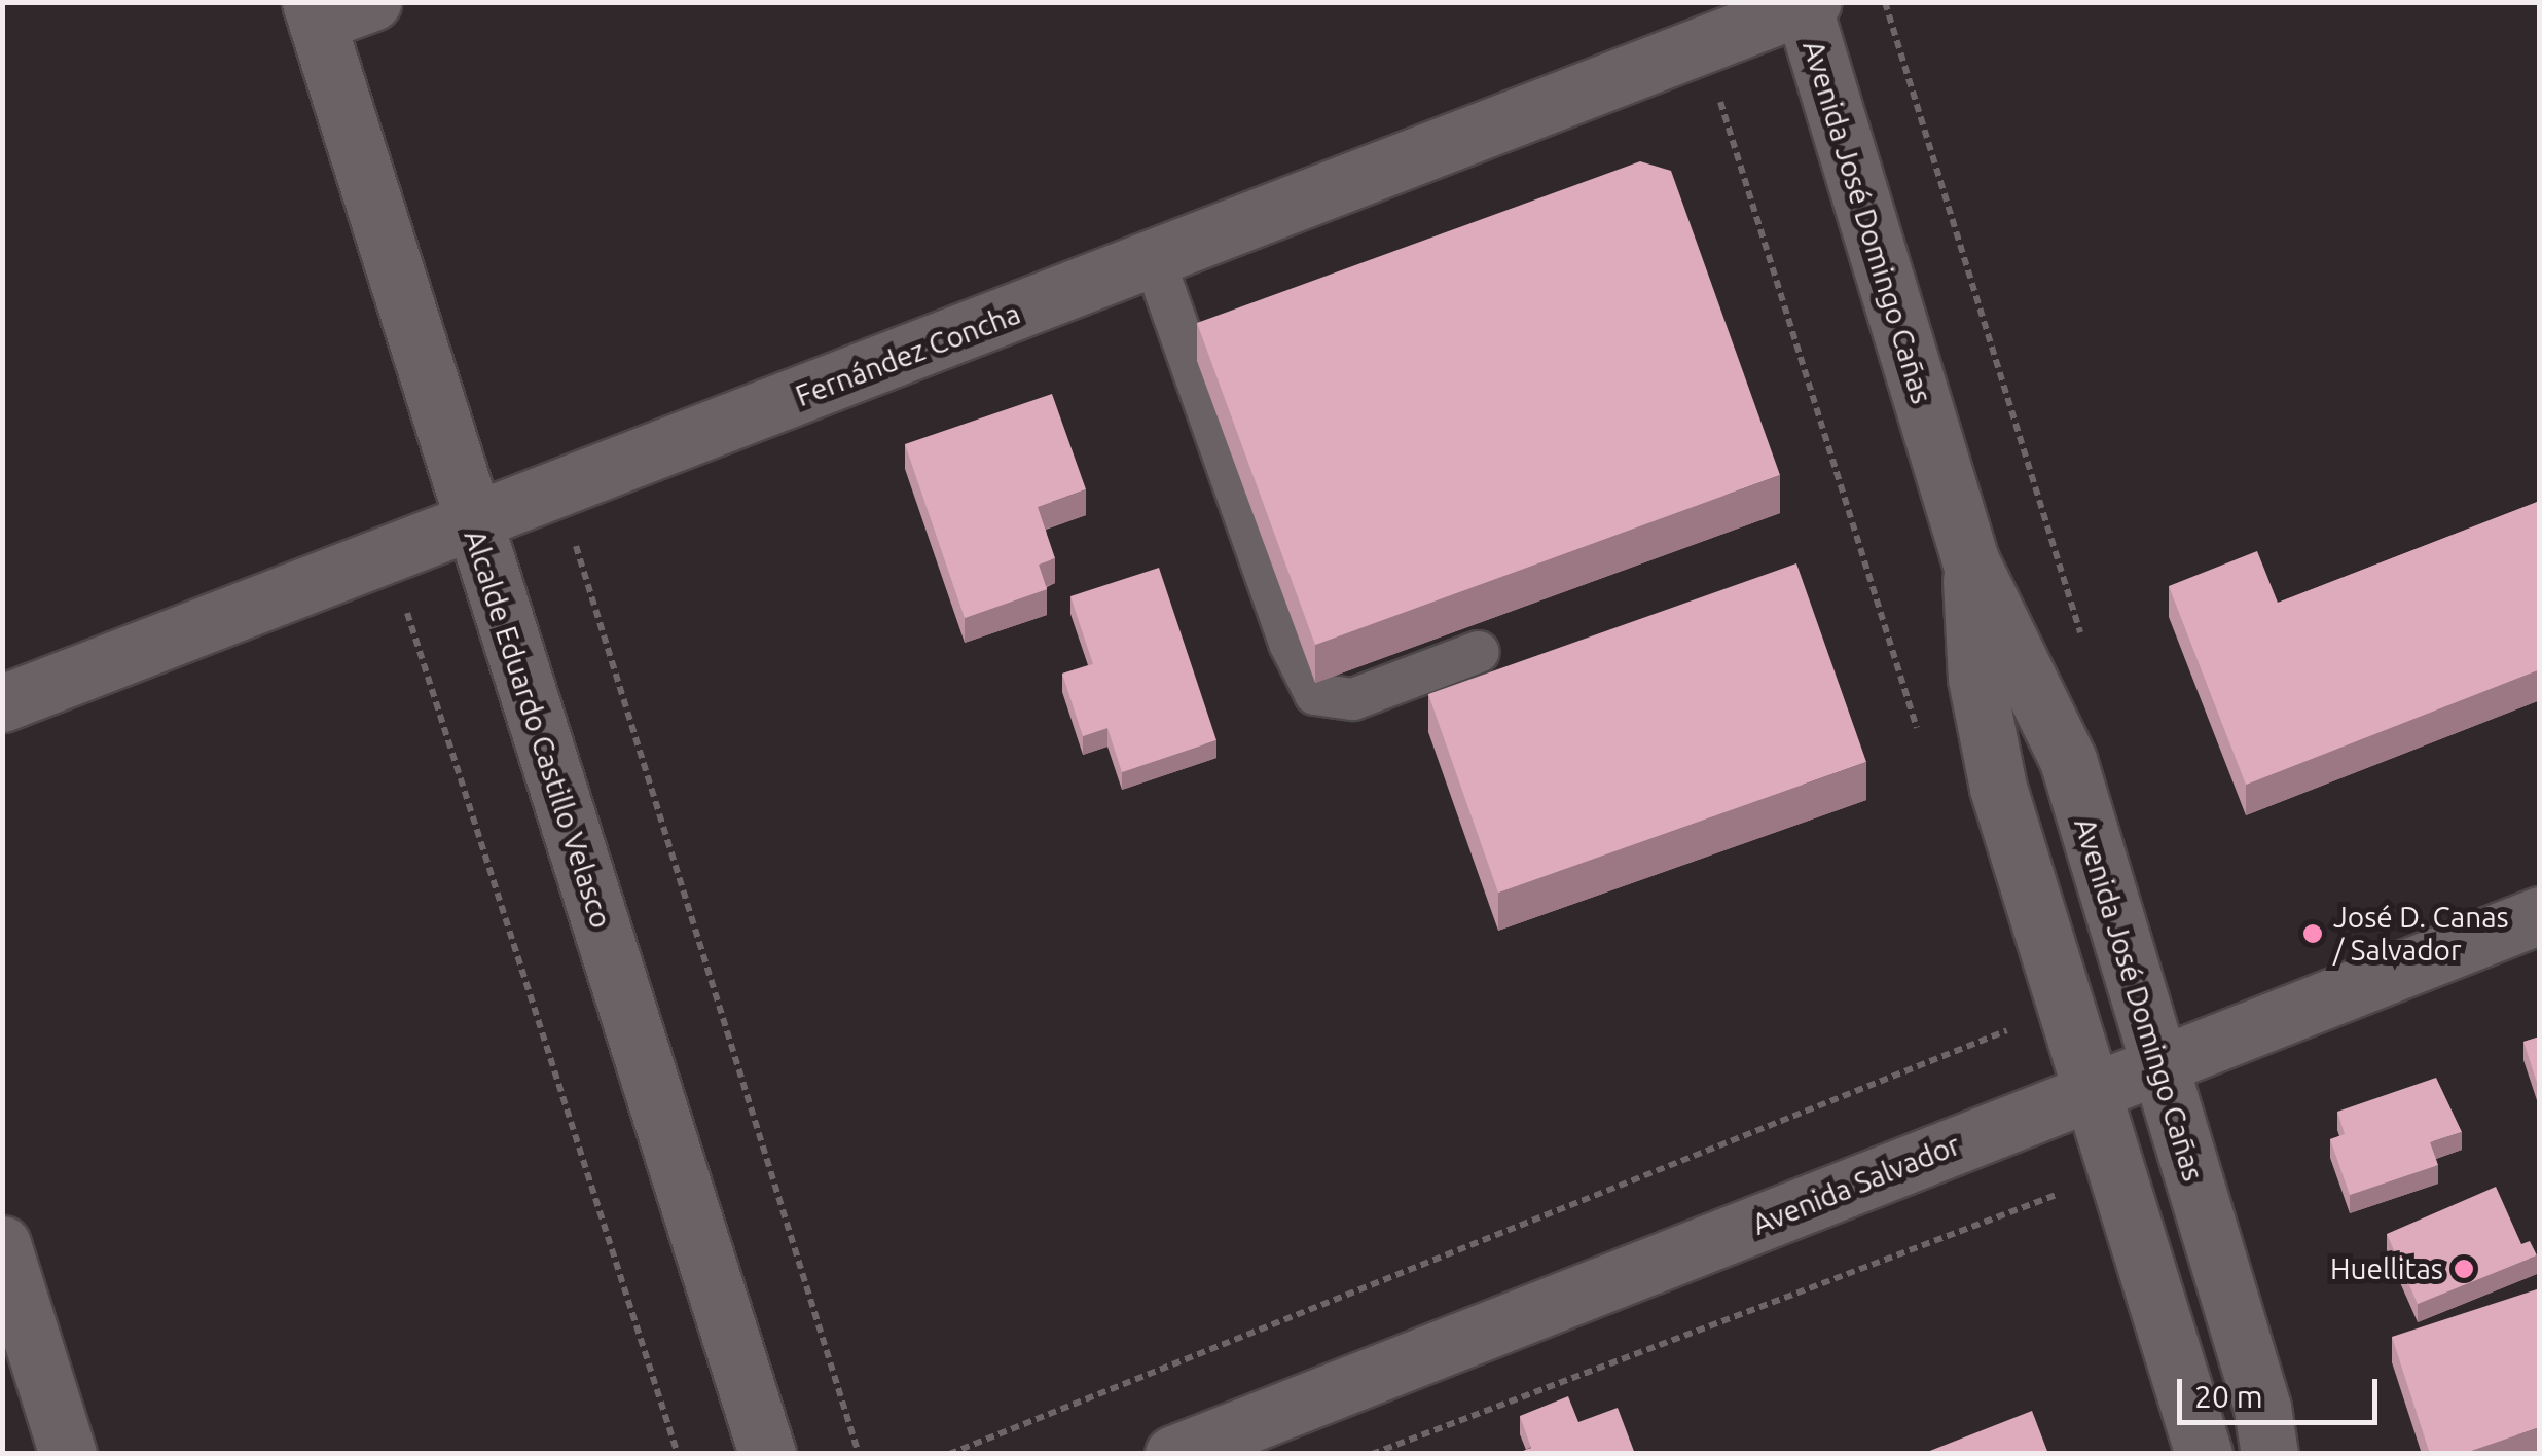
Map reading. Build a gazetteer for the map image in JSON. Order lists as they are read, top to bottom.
{
  "streets": {
    "street": [
      "Avenida José Domingo Cañas",
      "Fernández Concha",
      "Alcalde Eduardo Castillo Velasco",
      "Avenida Salvador"
    ]
  },
  "crossings": [
    ["Avenida José Domingo Cañas", "Fernández Concha"],
    ["Avenida José Domingo Cañas", "Avenida Salvador"],
    ["Fernández Concha", "Alcalde Eduardo Castillo Velasco"]
  ],
  "places": ["José D. Canas / Salvador", "Huellitas"],
  "scale_bar": "20 m"
}
